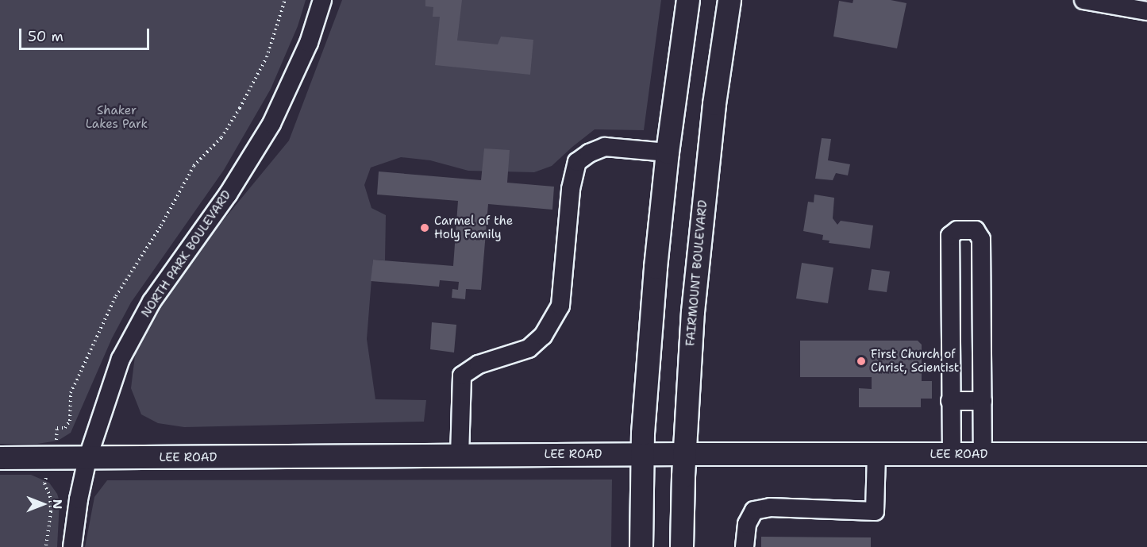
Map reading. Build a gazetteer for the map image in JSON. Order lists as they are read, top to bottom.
{
  "streets": {
    "main road": ["FAIRMOUNT BOULEVARD", "LEE ROAD"],
    "street": ["NORTH PARK BOULEVARD"]
  },
  "crossings": [
    ["NORTH PARK BOULEVARD", "LEE ROAD"],
    ["FAIRMOUNT BOULEVARD", "LEE ROAD"]
  ],
  "parks": ["Shaker Lakes Park"],
  "places": ["Carmel of the Holy Family", "First Church of Christ, Scientist"],
  "scale_bar": "50 m",
  "north": "right"
}
